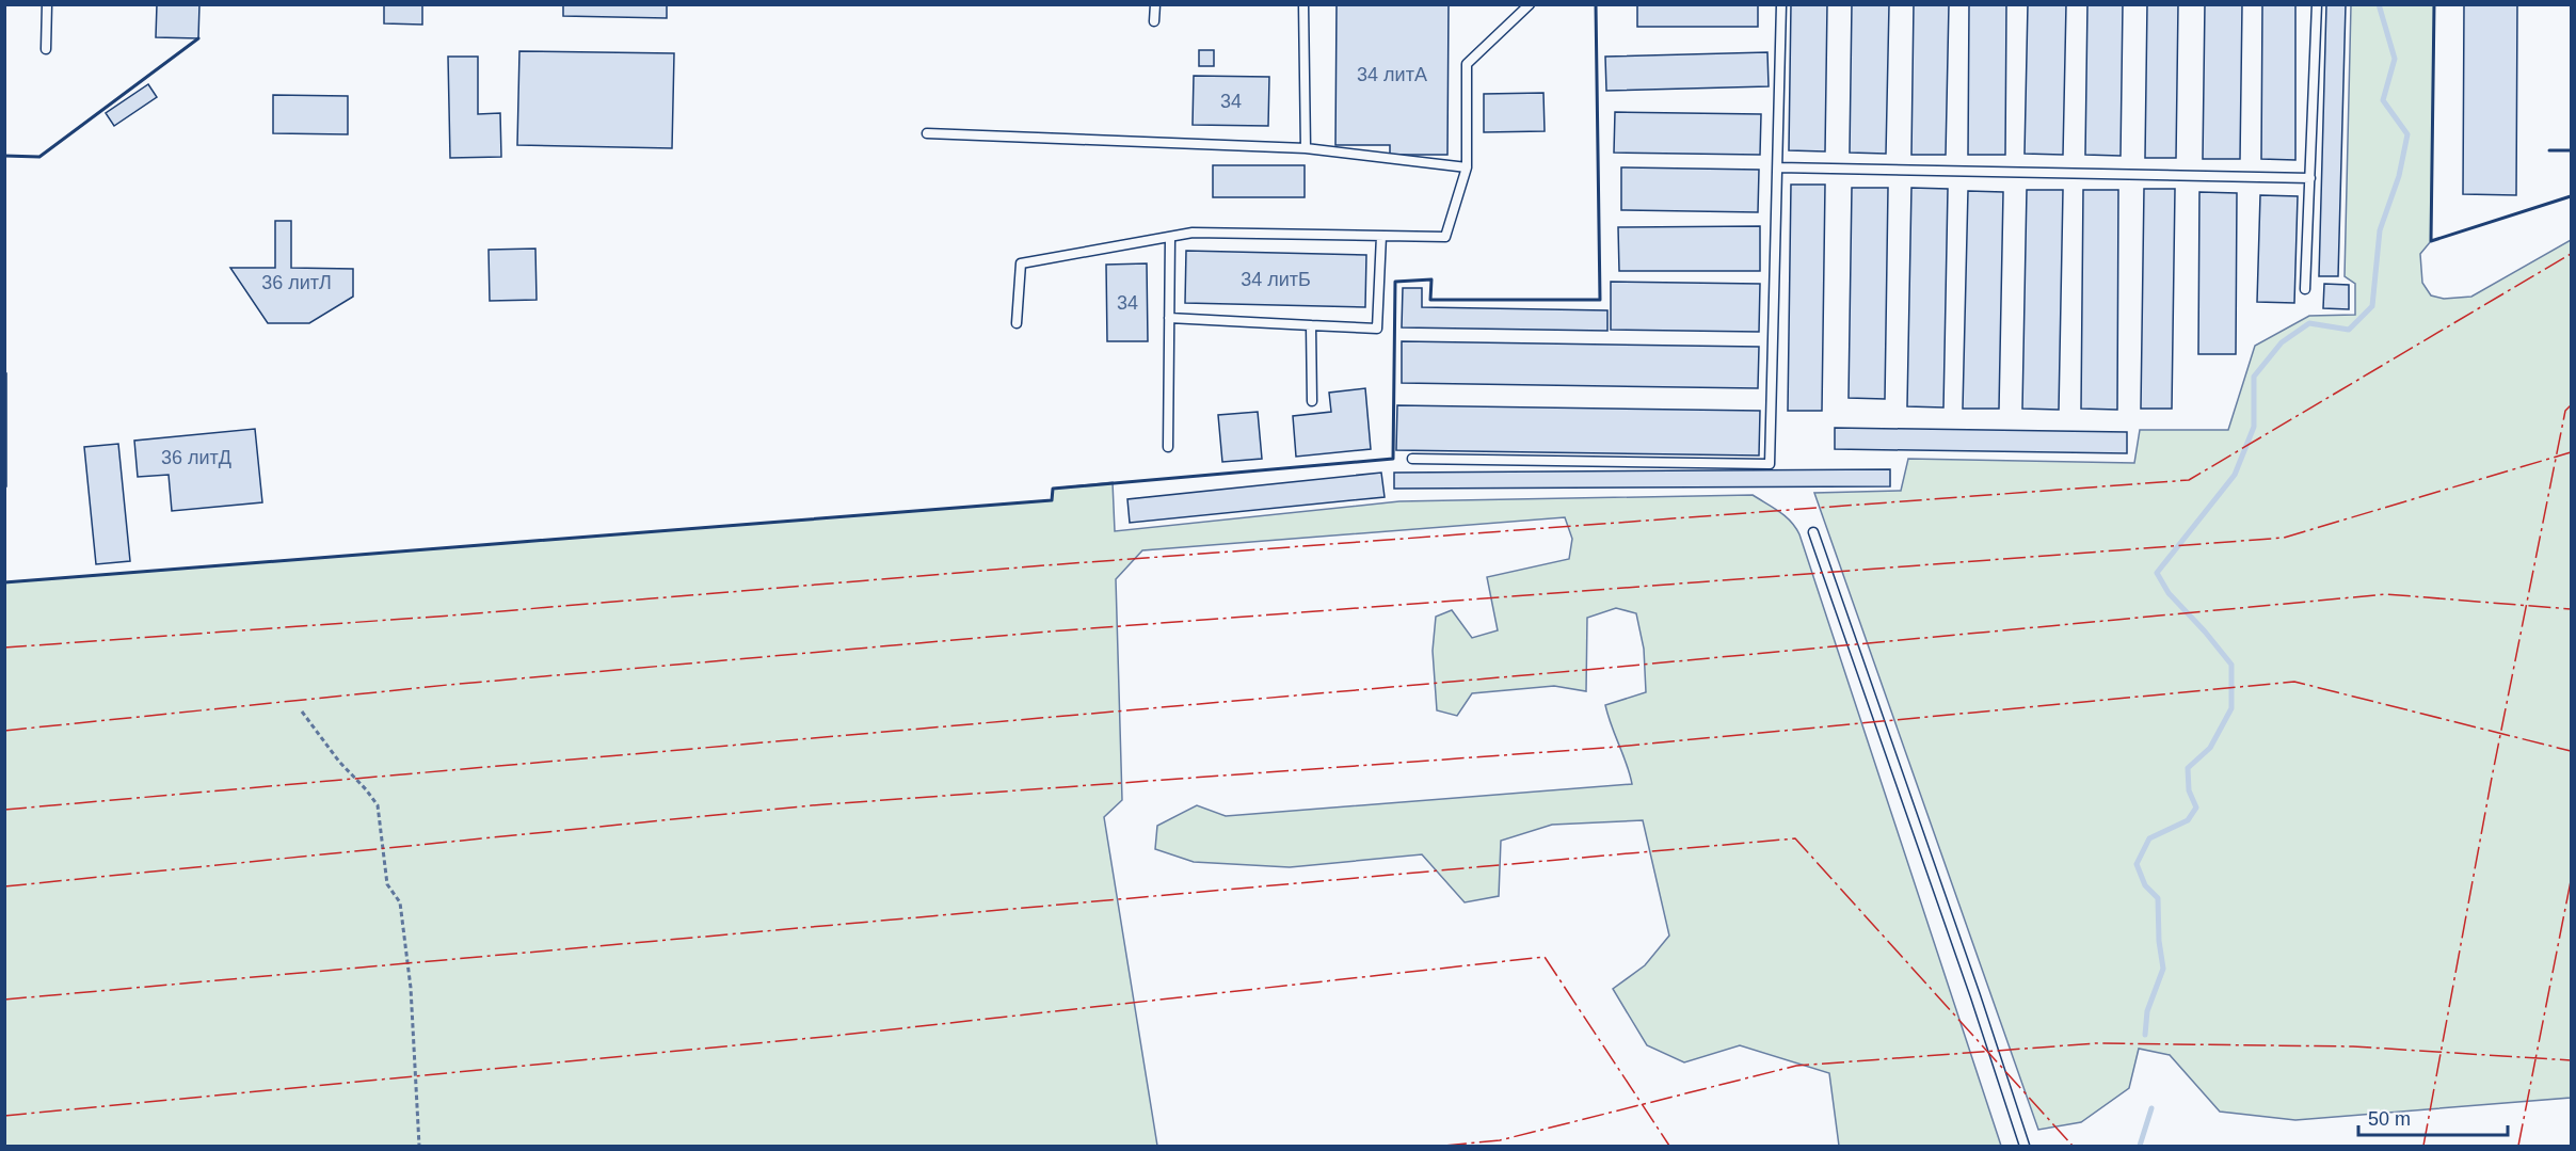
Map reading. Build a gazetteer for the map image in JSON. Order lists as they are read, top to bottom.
{
  "house_numbers": [
    "34 литА",
    "34",
    "34 литБ",
    "36 литЛ",
    "34",
    "36 литД"
  ],
  "scale_bar": "50 m"
}
